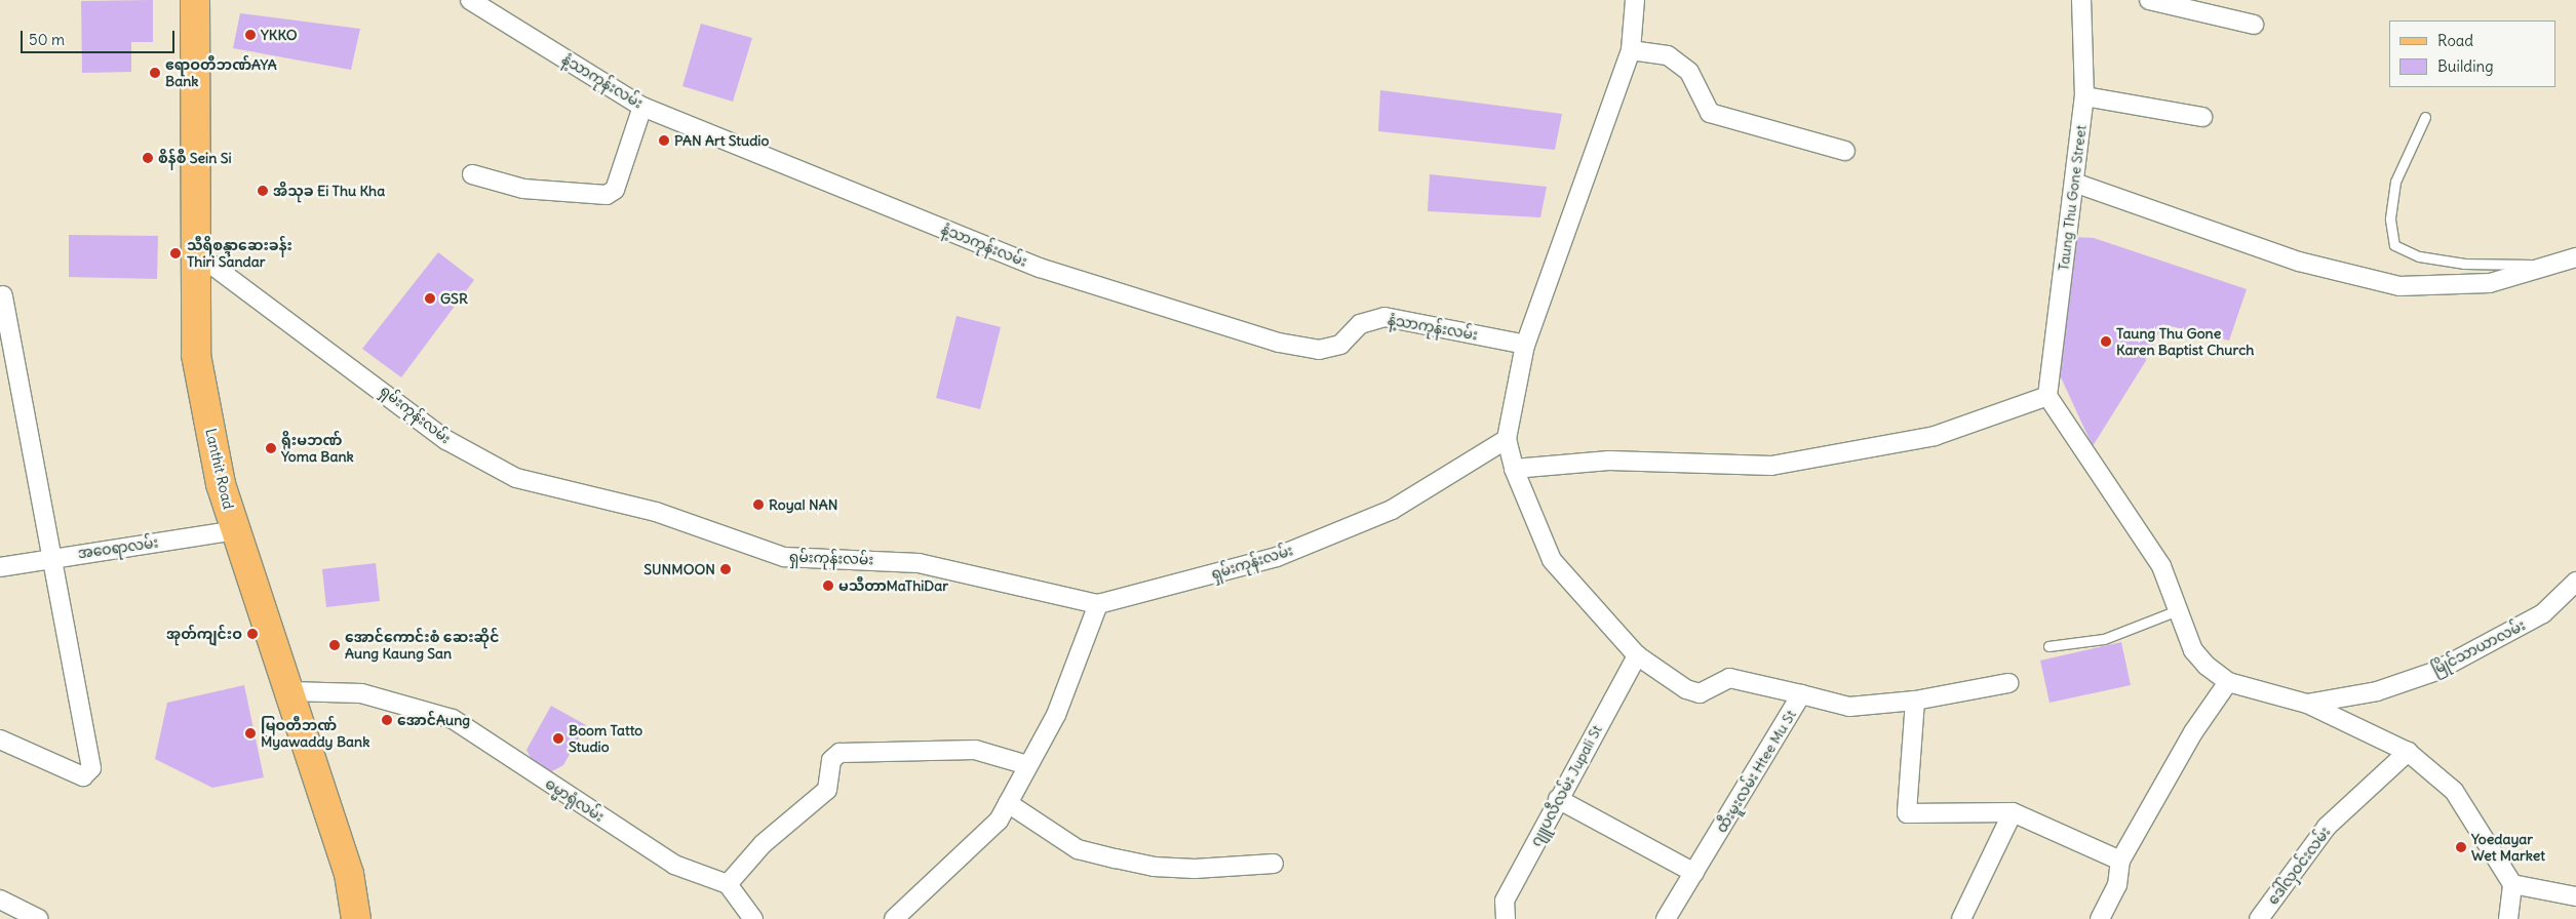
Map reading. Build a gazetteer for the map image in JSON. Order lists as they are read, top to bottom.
{
  "streets": {
    "main road": ["Lanthit Road"],
    "street": [
      "နံ့သာကုန်းလမ်း",
      "Taung Thu Gone Street",
      "ရှမ်းကုန်းလမ်း",
      "အဝေရာလမ်း",
      "မြိုင်သာယာလမ်း",
      "ထီးမူးလမ်း Htee Mu St",
      "ဂျူပလီလမ်း Jupali St",
      "ဓမ္မာရုံလမ်း",
      "ဒေါ်လှဝင်းလမ်း"
    ]
  },
  "crossings": [
    ["ရှမ်းကုန်းလမ်း", "Lanthit Road"],
    ["Lanthit Road", "အဝေရာလမ်း"],
    ["Lanthit Road", "ဓမ္မာရုံလမ်း"]
  ],
  "places": [
    "YKKO",
    "ဧရာဝတီဘဏ်AYA Bank",
    "PAN Art Studio",
    "စိန်စီ Sein Si",
    "အိသုခ Ei Thu Kha",
    "သီရိစန္ဒာဆေးခန်း Thiri Sandar",
    "GSR",
    "Taung Thu Gone Karen Baptist Church",
    "ရိုးမဘဏ် Yoma Bank",
    "Royal NAN",
    "SUNMOON",
    "မသီတာMaThiDar",
    "အုတ်ကျင်းဝ",
    "အောင်ကောင်းစံ ဆေးဆိုင် Aung Kaung San",
    "အောင်Aung",
    "မြဝတီဘဏ် Myawaddy Bank",
    "Boom Tatto Studio",
    "Yoedayar Wet Market"
  ],
  "legend": ["Road", "Building"],
  "scale_bar": "50 m"
}
